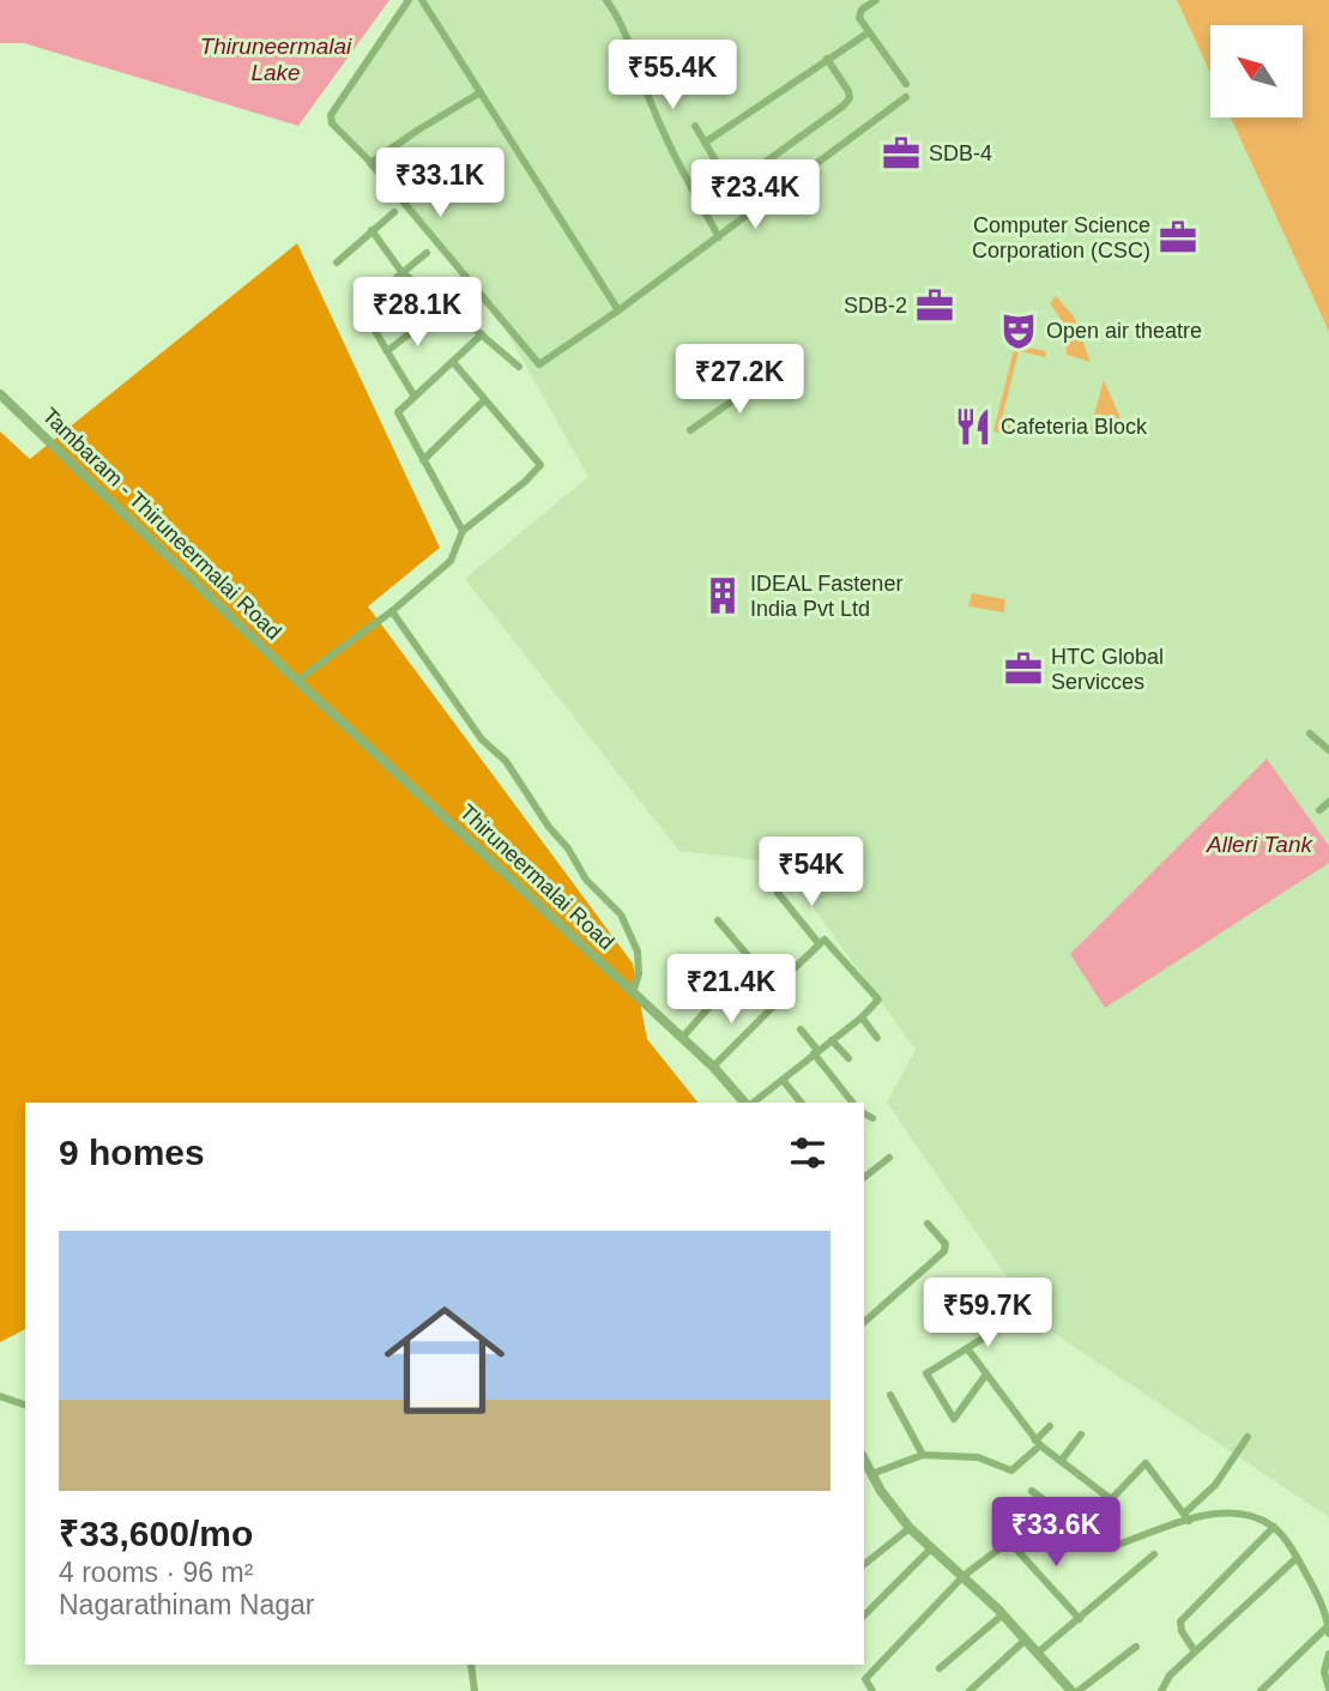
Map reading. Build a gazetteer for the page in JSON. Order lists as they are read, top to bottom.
{
  "streets": {
    "street": ["Tambaram - Thiruneermalai Road", "Thiruneermalai Road"]
  },
  "crossings": [
    ["Tambaram - Thiruneermalai Road", "Thiruneermalai Road"]
  ],
  "water": ["Thiruneermalai Lake", "Alleri Tank"],
  "places": {
    "office": [
      "SDB-4",
      "Computer Science Corporation (CSC)",
      "SDB-2",
      "HTC Global Servicces"
    ],
    "theatre": ["Open air theatre"],
    "restaurant": ["Cafeteria Block"],
    "building": ["IDEAL Fastener India Pvt Ltd"]
  },
  "north": "top left",
  "page": {
    "price": [
      "₹55.4K",
      "₹33.1K",
      "₹23.4K",
      "₹28.1K",
      "₹27.2K",
      "₹54K",
      "₹21.4K",
      "₹59.7K",
      "₹33.6K"
    ],
    "heading": "9 homes",
    "list": [
      {
        "name": "₹33,600/mo",
        "note": "4 rooms · 96 m² · Nagarathinam Nagar"
      }
    ]
  }
}
